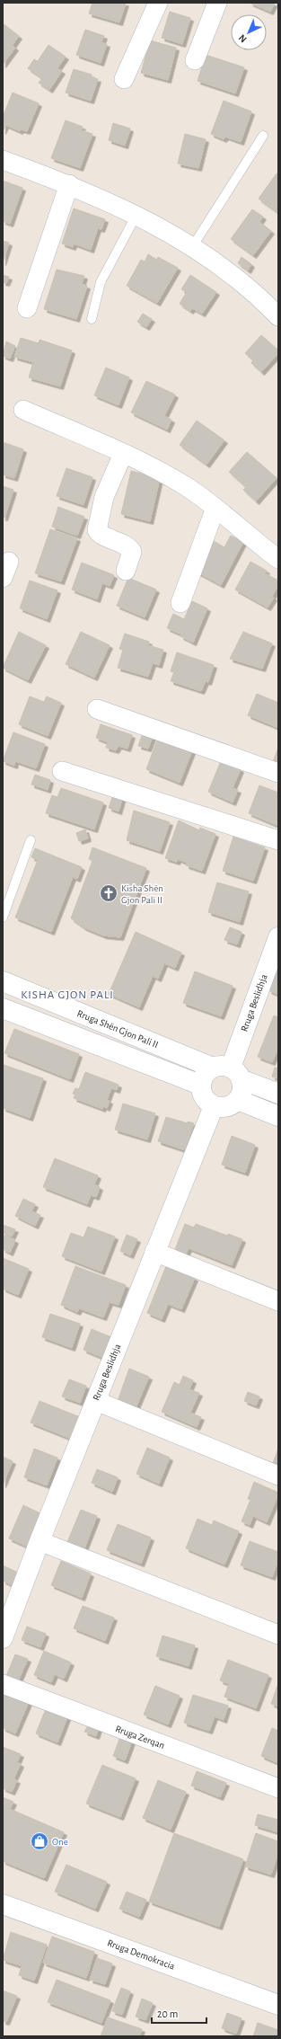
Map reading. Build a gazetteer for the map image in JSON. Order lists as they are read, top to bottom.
{
  "streets": {
    "street": [
      "Rruga Beslidhja",
      "Rruga Shën Gjon Pali II",
      "Rruga Zerqan",
      "Rruga Demokracia"
    ]
  },
  "crossings": [
    ["Rruga Beslidhja", "Rruga Shën Gjon Pali II"]
  ],
  "districts": ["KISHA GJON PALI"],
  "places": {
    "church": ["Kisha Shën Gjon Pali II"],
    "shop": ["One"]
  },
  "scale_bar": "20 m",
  "north": "bottom left"
}
